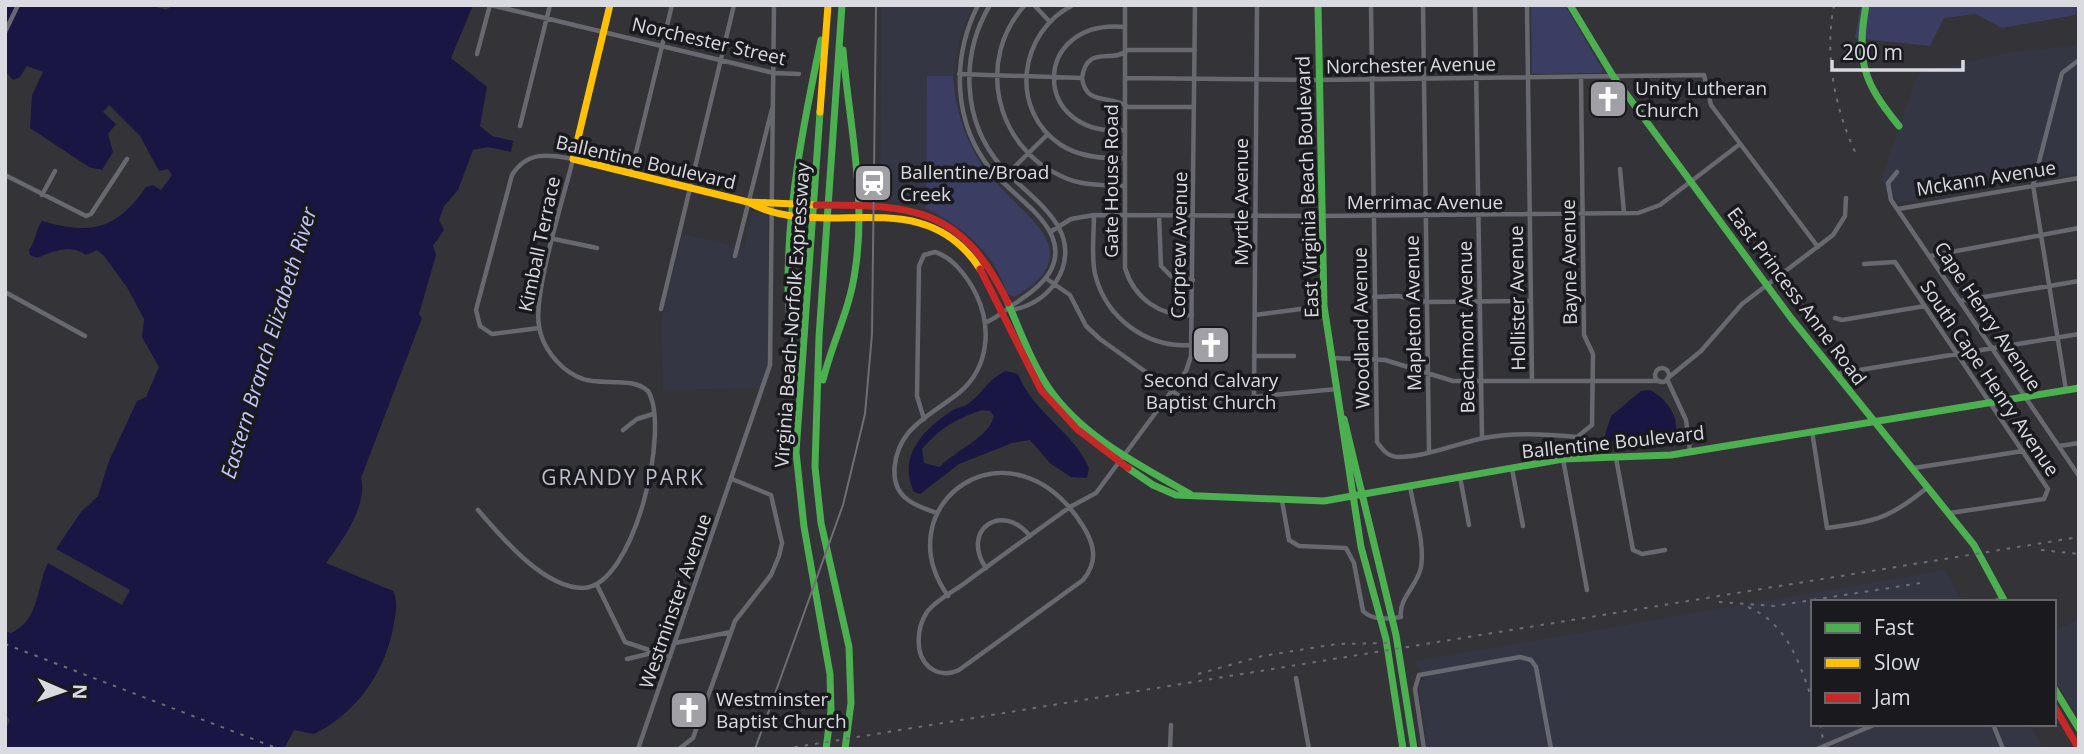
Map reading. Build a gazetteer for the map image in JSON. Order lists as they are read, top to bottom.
{
  "streets": {
    "main road": [
      "Ballentine Boulevard",
      "East Virginia Beach Boulevard",
      "Kimball Terrace",
      "East Princess Anne Road",
      "Virginia Beach-Norfolk Expressway"
    ],
    "street": [
      "Norchester Street",
      "Norchester Avenue",
      "Mckann Avenue",
      "Gate House Road",
      "Myrtle Avenue",
      "Merrimac Avenue",
      "Corprew Avenue",
      "Bayne Avenue",
      "Hollister Avenue",
      "Mapleton Avenue",
      "Cape Henry Avenue",
      "Beachmont Avenue",
      "Woodland Avenue",
      "South Cape Henry Avenue",
      "Westminster Avenue"
    ]
  },
  "crossings": [
    ["Norchester Street", "Kimball Terrace"],
    ["Norchester Street", "Westminster Avenue"],
    ["Norchester Avenue", "Gate House Road"],
    ["Norchester Avenue", "East Virginia Beach Boulevard"],
    ["Norchester Avenue", "Myrtle Avenue"],
    ["Norchester Avenue", "Corprew Avenue"],
    ["Norchester Avenue", "Bayne Avenue"],
    ["Norchester Avenue", "East Princess Anne Road"],
    ["Norchester Avenue", "Hollister Avenue"],
    ["Norchester Avenue", "Mapleton Avenue"],
    ["Norchester Avenue", "Beachmont Avenue"],
    ["Norchester Avenue", "Woodland Avenue"],
    ["Ballentine Boulevard", "East Virginia Beach Boulevard"],
    ["Ballentine Boulevard", "Kimball Terrace"],
    ["Ballentine Boulevard", "Corprew Avenue"],
    ["Ballentine Boulevard", "East Princess Anne Road"],
    ["Ballentine Boulevard", "Cape Henry Avenue"],
    ["Ballentine Boulevard", "South Cape Henry Avenue"],
    ["Ballentine Boulevard", "Westminster Avenue"],
    ["Mckann Avenue", "Cape Henry Avenue"],
    ["Gate House Road", "Merrimac Avenue"],
    ["Gate House Road", "Corprew Avenue"],
    ["East Virginia Beach Boulevard", "Merrimac Avenue"],
    ["Myrtle Avenue", "Merrimac Avenue"],
    ["Merrimac Avenue", "Corprew Avenue"],
    ["Merrimac Avenue", "Bayne Avenue"],
    ["Merrimac Avenue", "East Princess Anne Road"],
    ["Merrimac Avenue", "Hollister Avenue"],
    ["Merrimac Avenue", "Mapleton Avenue"],
    ["Merrimac Avenue", "Beachmont Avenue"],
    ["Merrimac Avenue", "Woodland Avenue"],
    ["Bayne Avenue", "Woodland Avenue"],
    ["East Princess Anne Road", "South Cape Henry Avenue"],
    ["Mapleton Avenue", "Woodland Avenue"],
    ["Beachmont Avenue", "Woodland Avenue"]
  ],
  "districts": ["GRANDY PARK"],
  "water": ["Eastern Branch Elizabeth River"],
  "places": {
    "church": ["Unity Lutheran Church", "Second Calvary Baptist Church", "Westminster Baptist Church"],
    "station": ["Ballentine/Broad Creek"]
  },
  "legend": ["Fast", "Slow", "Jam"],
  "scale_bar": "200 m",
  "north": "right"
}
